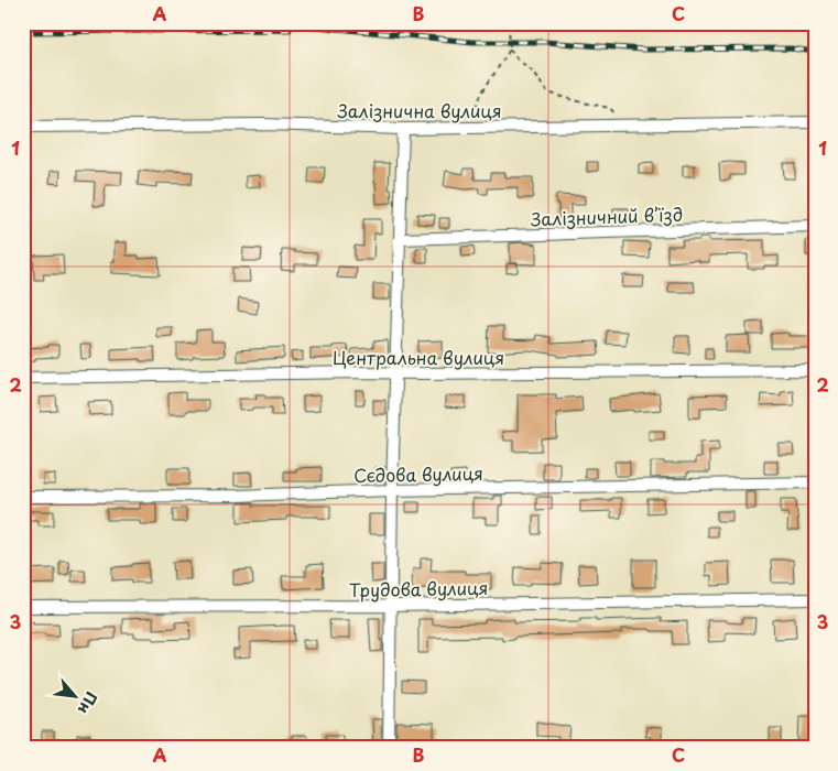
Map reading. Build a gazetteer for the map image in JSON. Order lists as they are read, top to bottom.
{
  "streets": {
    "street": [
      "Залізнична вулиця",
      "Залізничний в’їзд",
      "Центральна вулиця",
      "Сєдова вулиця",
      "Трудова вулиця"
    ]
  },
  "north": "bottom right",
  "grid": {
    "columns": ["A", "B", "C"],
    "rows": ["1", "2", "3"]
  }
}
